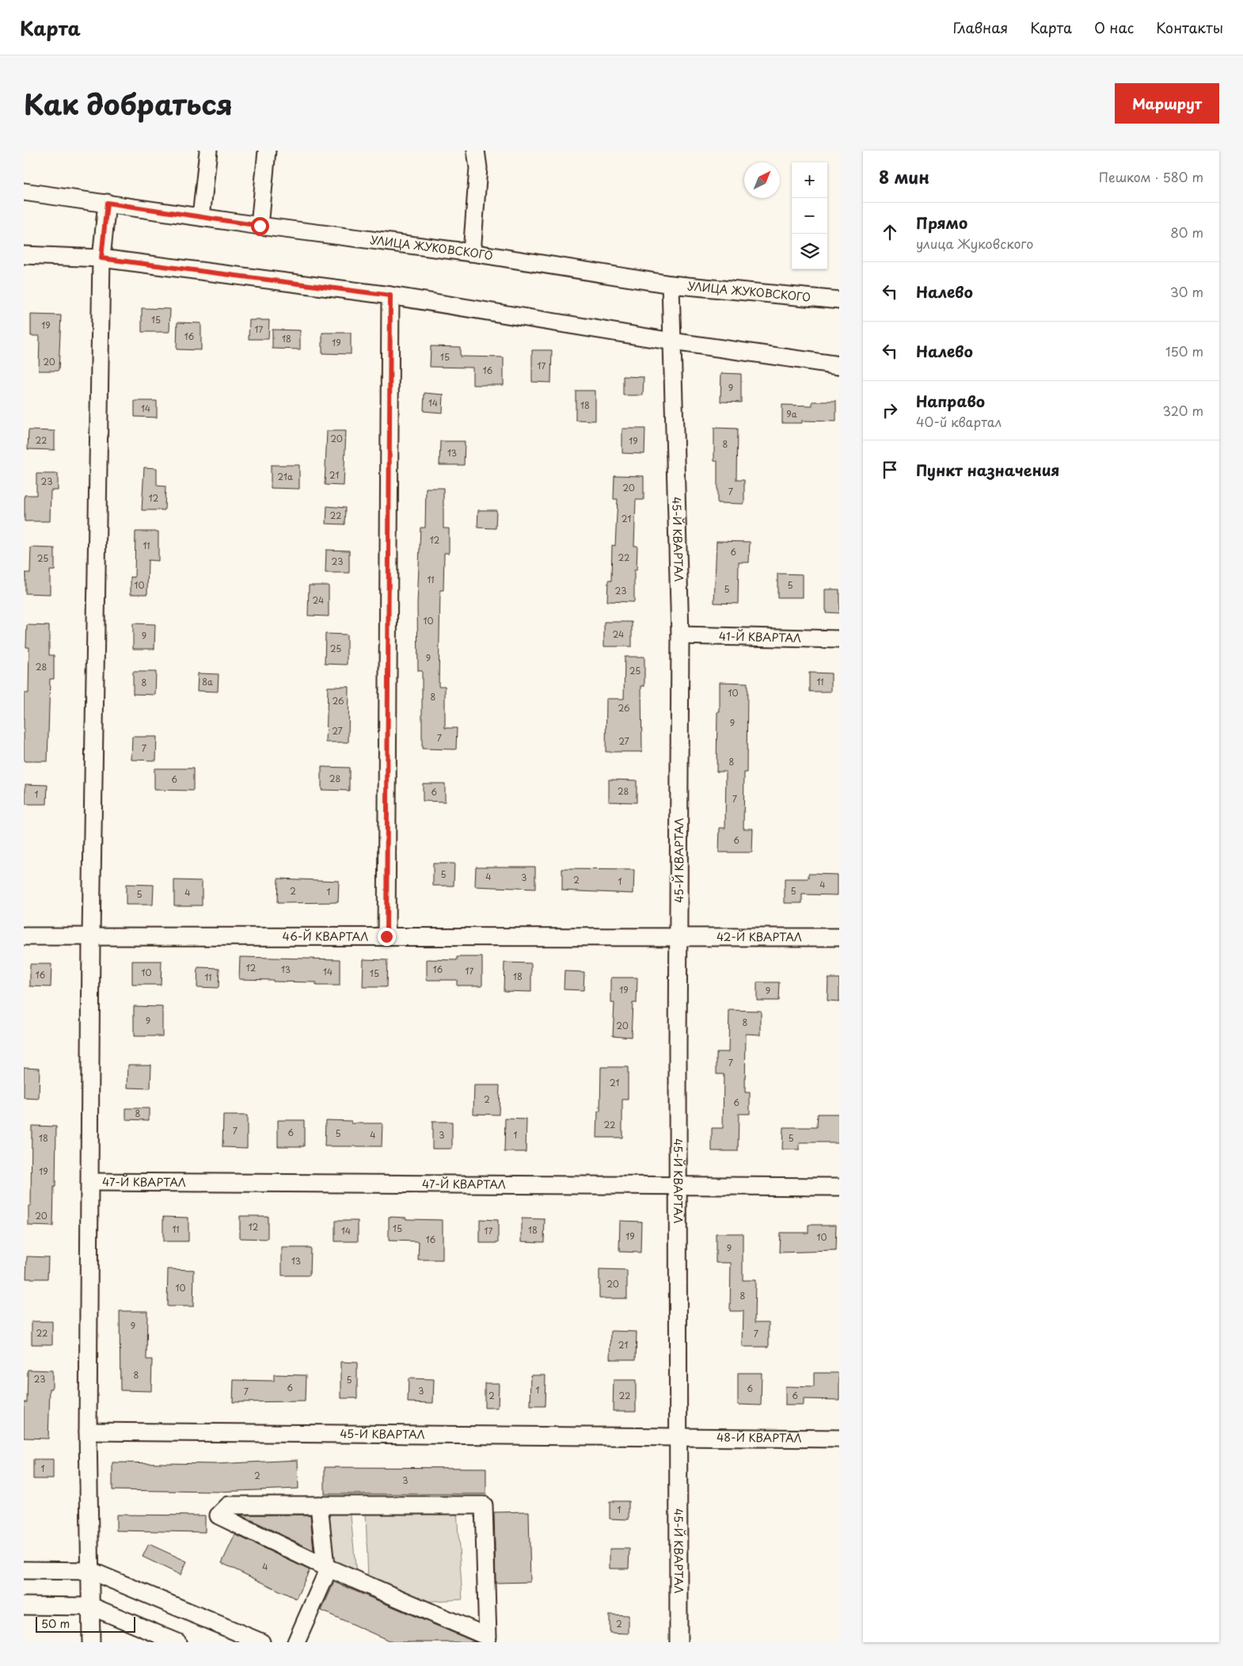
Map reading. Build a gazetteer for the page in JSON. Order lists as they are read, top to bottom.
{
  "streets": {
    "street": [
      "УЛИЦА ЖУКОВСКОГО",
      "45-Й КВАРТАЛ",
      "41-Й КВАРТАЛ",
      "46-Й КВАРТАЛ",
      "42-Й КВАРТАЛ",
      "47-Й КВАРТАЛ",
      "48-Й КВАРТАЛ"
    ]
  },
  "crossings": [
    ["УЛИЦА ЖУКОВСКОГО", "45-Й КВАРТАЛ"],
    ["45-Й КВАРТАЛ", "41-Й КВАРТАЛ"],
    ["45-Й КВАРТАЛ", "46-Й КВАРТАЛ"],
    ["45-Й КВАРТАЛ", "42-Й КВАРТАЛ"],
    ["45-Й КВАРТАЛ", "47-Й КВАРТАЛ"],
    ["45-Й КВАРТАЛ", "48-Й КВАРТАЛ"],
    ["46-Й КВАРТАЛ", "42-Й КВАРТАЛ"]
  ],
  "house_numbers": [
    "15",
    "19",
    "17",
    "16",
    "18",
    "19",
    "15",
    "20",
    "17",
    "16",
    "9",
    "14",
    "18",
    "14",
    "9а",
    "20",
    "22",
    "19",
    "8",
    "13",
    "21",
    "21а",
    "23",
    "20",
    "7",
    "12",
    "22",
    "21",
    "12",
    "11",
    "6",
    "22",
    "25",
    "23",
    "11",
    "10",
    "5",
    "5",
    "23",
    "24",
    "10",
    "24",
    "9",
    "25",
    "9",
    "28",
    "25",
    "8а",
    "11",
    "8",
    "10",
    "8",
    "26",
    "26",
    "9",
    "27",
    "7",
    "27",
    "7",
    "8",
    "28",
    "6",
    "28",
    "6",
    "1",
    "7",
    "6",
    "5",
    "4",
    "3",
    "2",
    "1",
    "4",
    "2",
    "5",
    "1",
    "4",
    "5",
    "12",
    "13",
    "16",
    "17",
    "14",
    "10",
    "15",
    "16",
    "18",
    "11",
    "19",
    "9",
    "9",
    "8",
    "20",
    "7",
    "21",
    "2",
    "6",
    "8",
    "22",
    "7",
    "6",
    "5",
    "4",
    "3",
    "1",
    "18",
    "5",
    "19",
    "20",
    "12",
    "15",
    "11",
    "18",
    "14",
    "17",
    "19",
    "10",
    "16",
    "9",
    "13",
    "20",
    "10",
    "8",
    "9",
    "22",
    "7",
    "21",
    "8",
    "23",
    "5",
    "6",
    "6",
    "1",
    "3",
    "7",
    "2",
    "22",
    "6",
    "1",
    "2",
    "3",
    "1",
    "4",
    "2"
  ],
  "scale_bar": "50 m",
  "north": "top right",
  "page": {
    "header": "Карта",
    "nav": [
      "Главная",
      "Карта",
      "О нас",
      "Контакты"
    ],
    "title": "Как добраться",
    "buttons": "Маршрут",
    "heading": ["8 мин", "Пешком · 580 m"],
    "map_buttons": ["+", "−"],
    "list": [
      ["Прямо", "улица Жуковского", "80 m"],
      ["Налево", "30 m"],
      ["Налево", "150 m"],
      ["Направо", "40-й квартал", "320 m"],
      "Пункт назначения"
    ],
    "scale": "50 m"
  }
}
